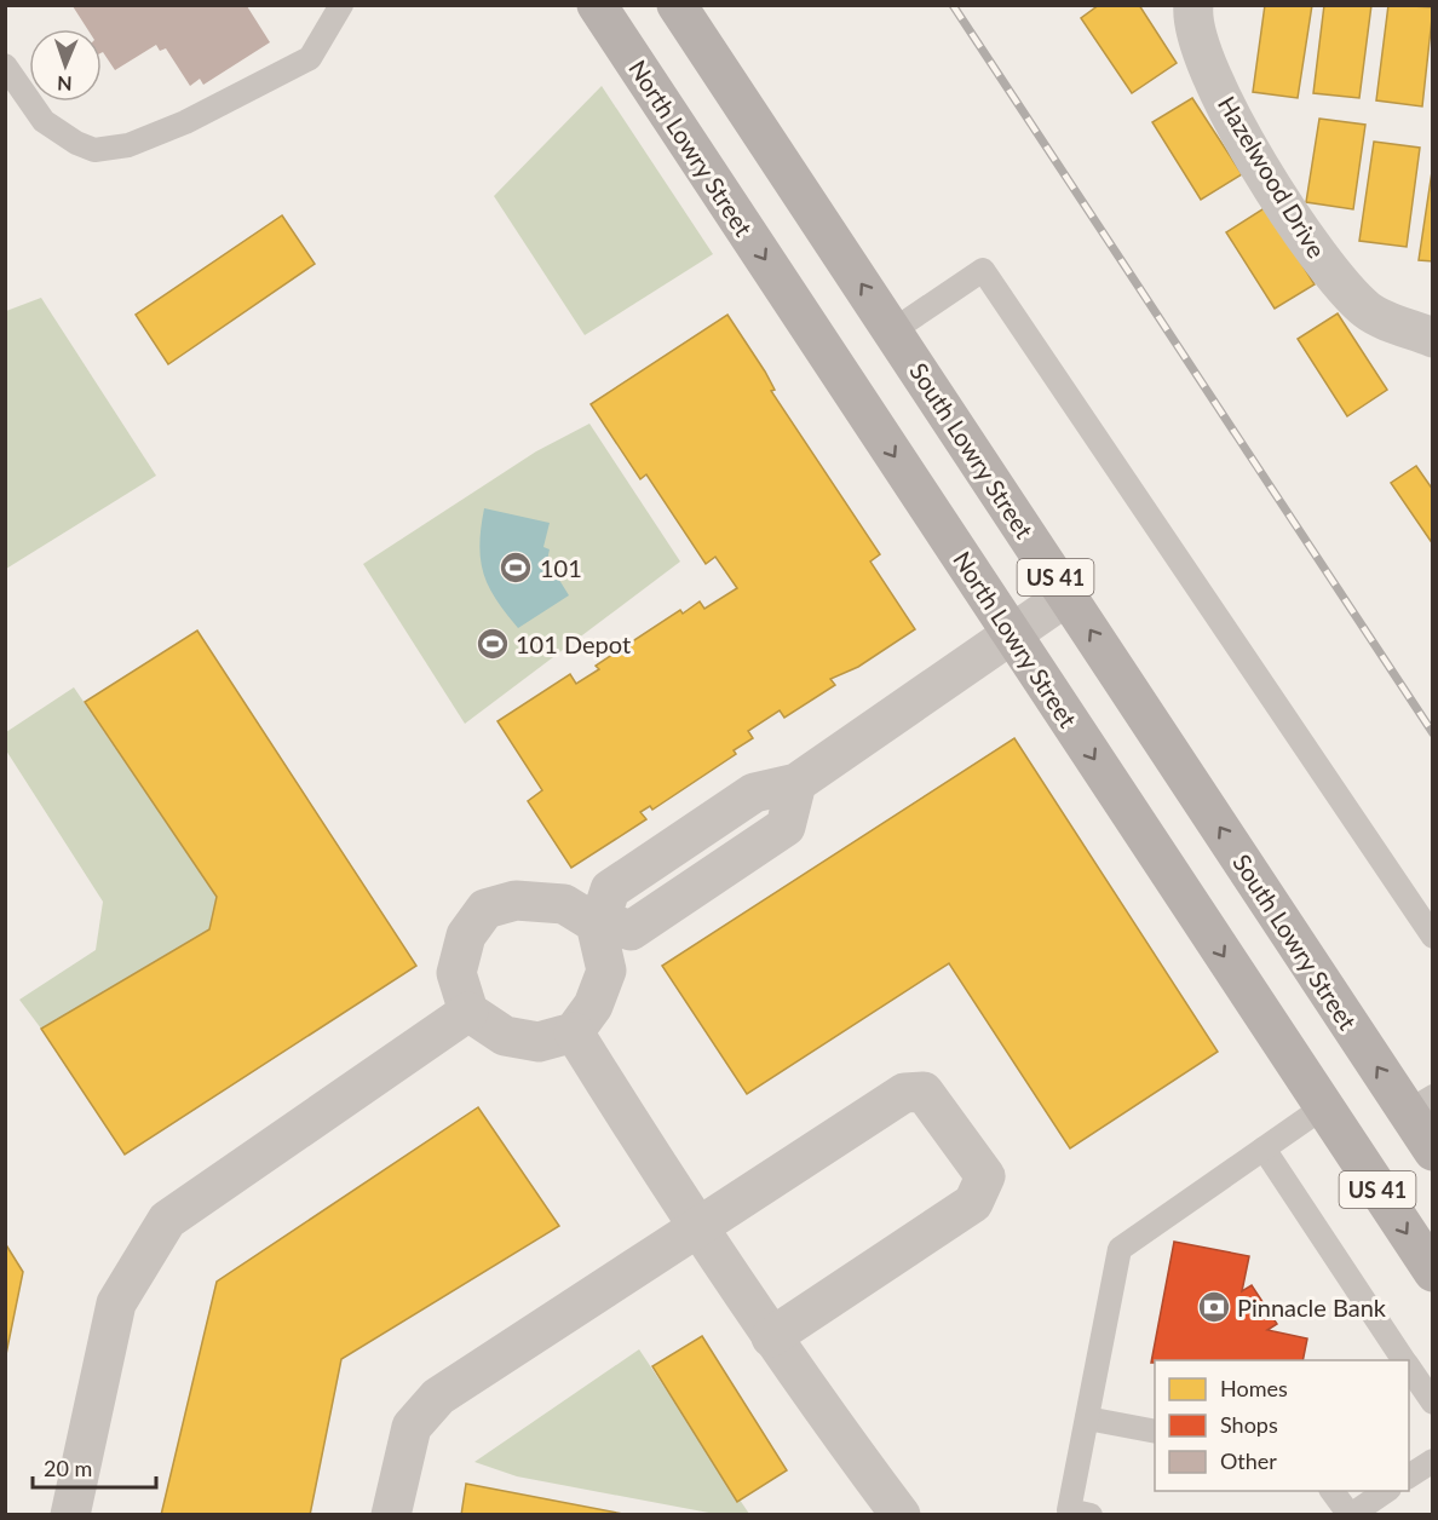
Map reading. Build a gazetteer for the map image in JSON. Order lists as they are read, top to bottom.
{
  "streets": {
    "main road": ["North Lowry Street", "South Lowry Street", "US 41"],
    "street": ["Hazelwood Drive"]
  },
  "one_way": ["North Lowry Street", "South Lowry Street"],
  "places": {
    "sports": ["101", "101 Depot"],
    "bank": ["Pinnacle Bank"]
  },
  "legend": ["Homes", "Shops", "Other"],
  "scale_bar": "20 m",
  "north": "bottom"
}
